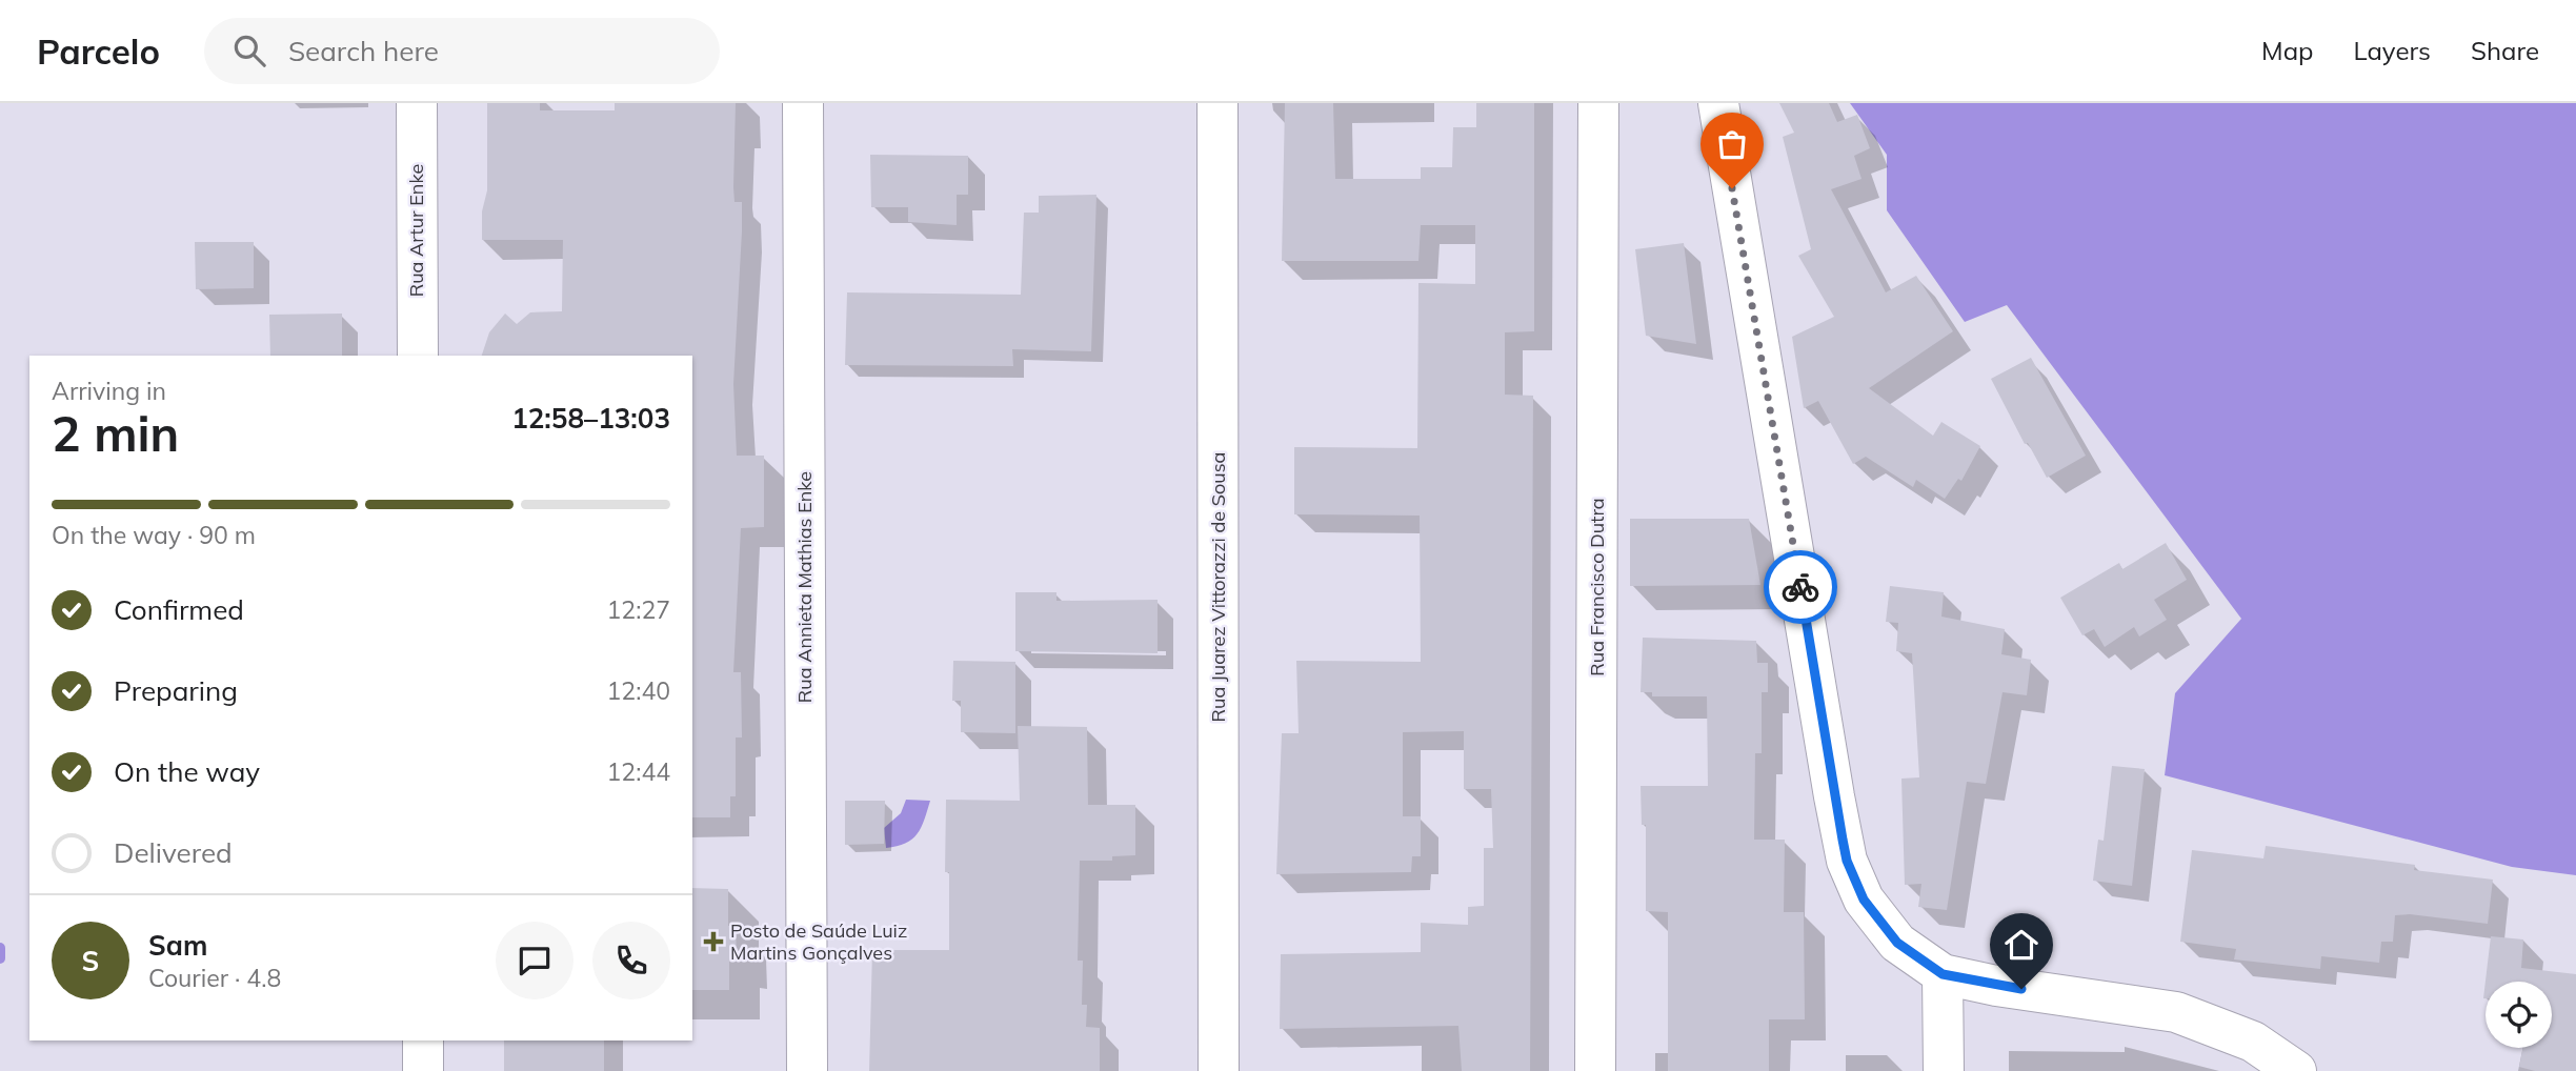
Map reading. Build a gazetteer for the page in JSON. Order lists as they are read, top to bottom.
{
  "streets": {
    "street": [
      "Rua Artur Enke",
      "Rua Annieta Mathias Enke",
      "Rua Juarez Vittorazzi de Sousa",
      "Rua Francisco Dutra"
    ]
  },
  "places": {
    "health": ["Posto de Saúde Luiz Martins Gonçalves"]
  },
  "page": {
    "header": "Parcelo",
    "search": "Search here",
    "nav": ["Map", "Layers", "Share"],
    "heading": ["2 min", "Arriving in", "12:58–13:03"],
    "panel": ["Sam", "Courier · 4.8"],
    "bar": "On the way · 90 m",
    "list": [
      ["Confirmed", "12:27"],
      ["Preparing", "12:40"],
      ["On the way", "12:44"],
      "Delivered"
    ],
    "round": "S"
  }
}
